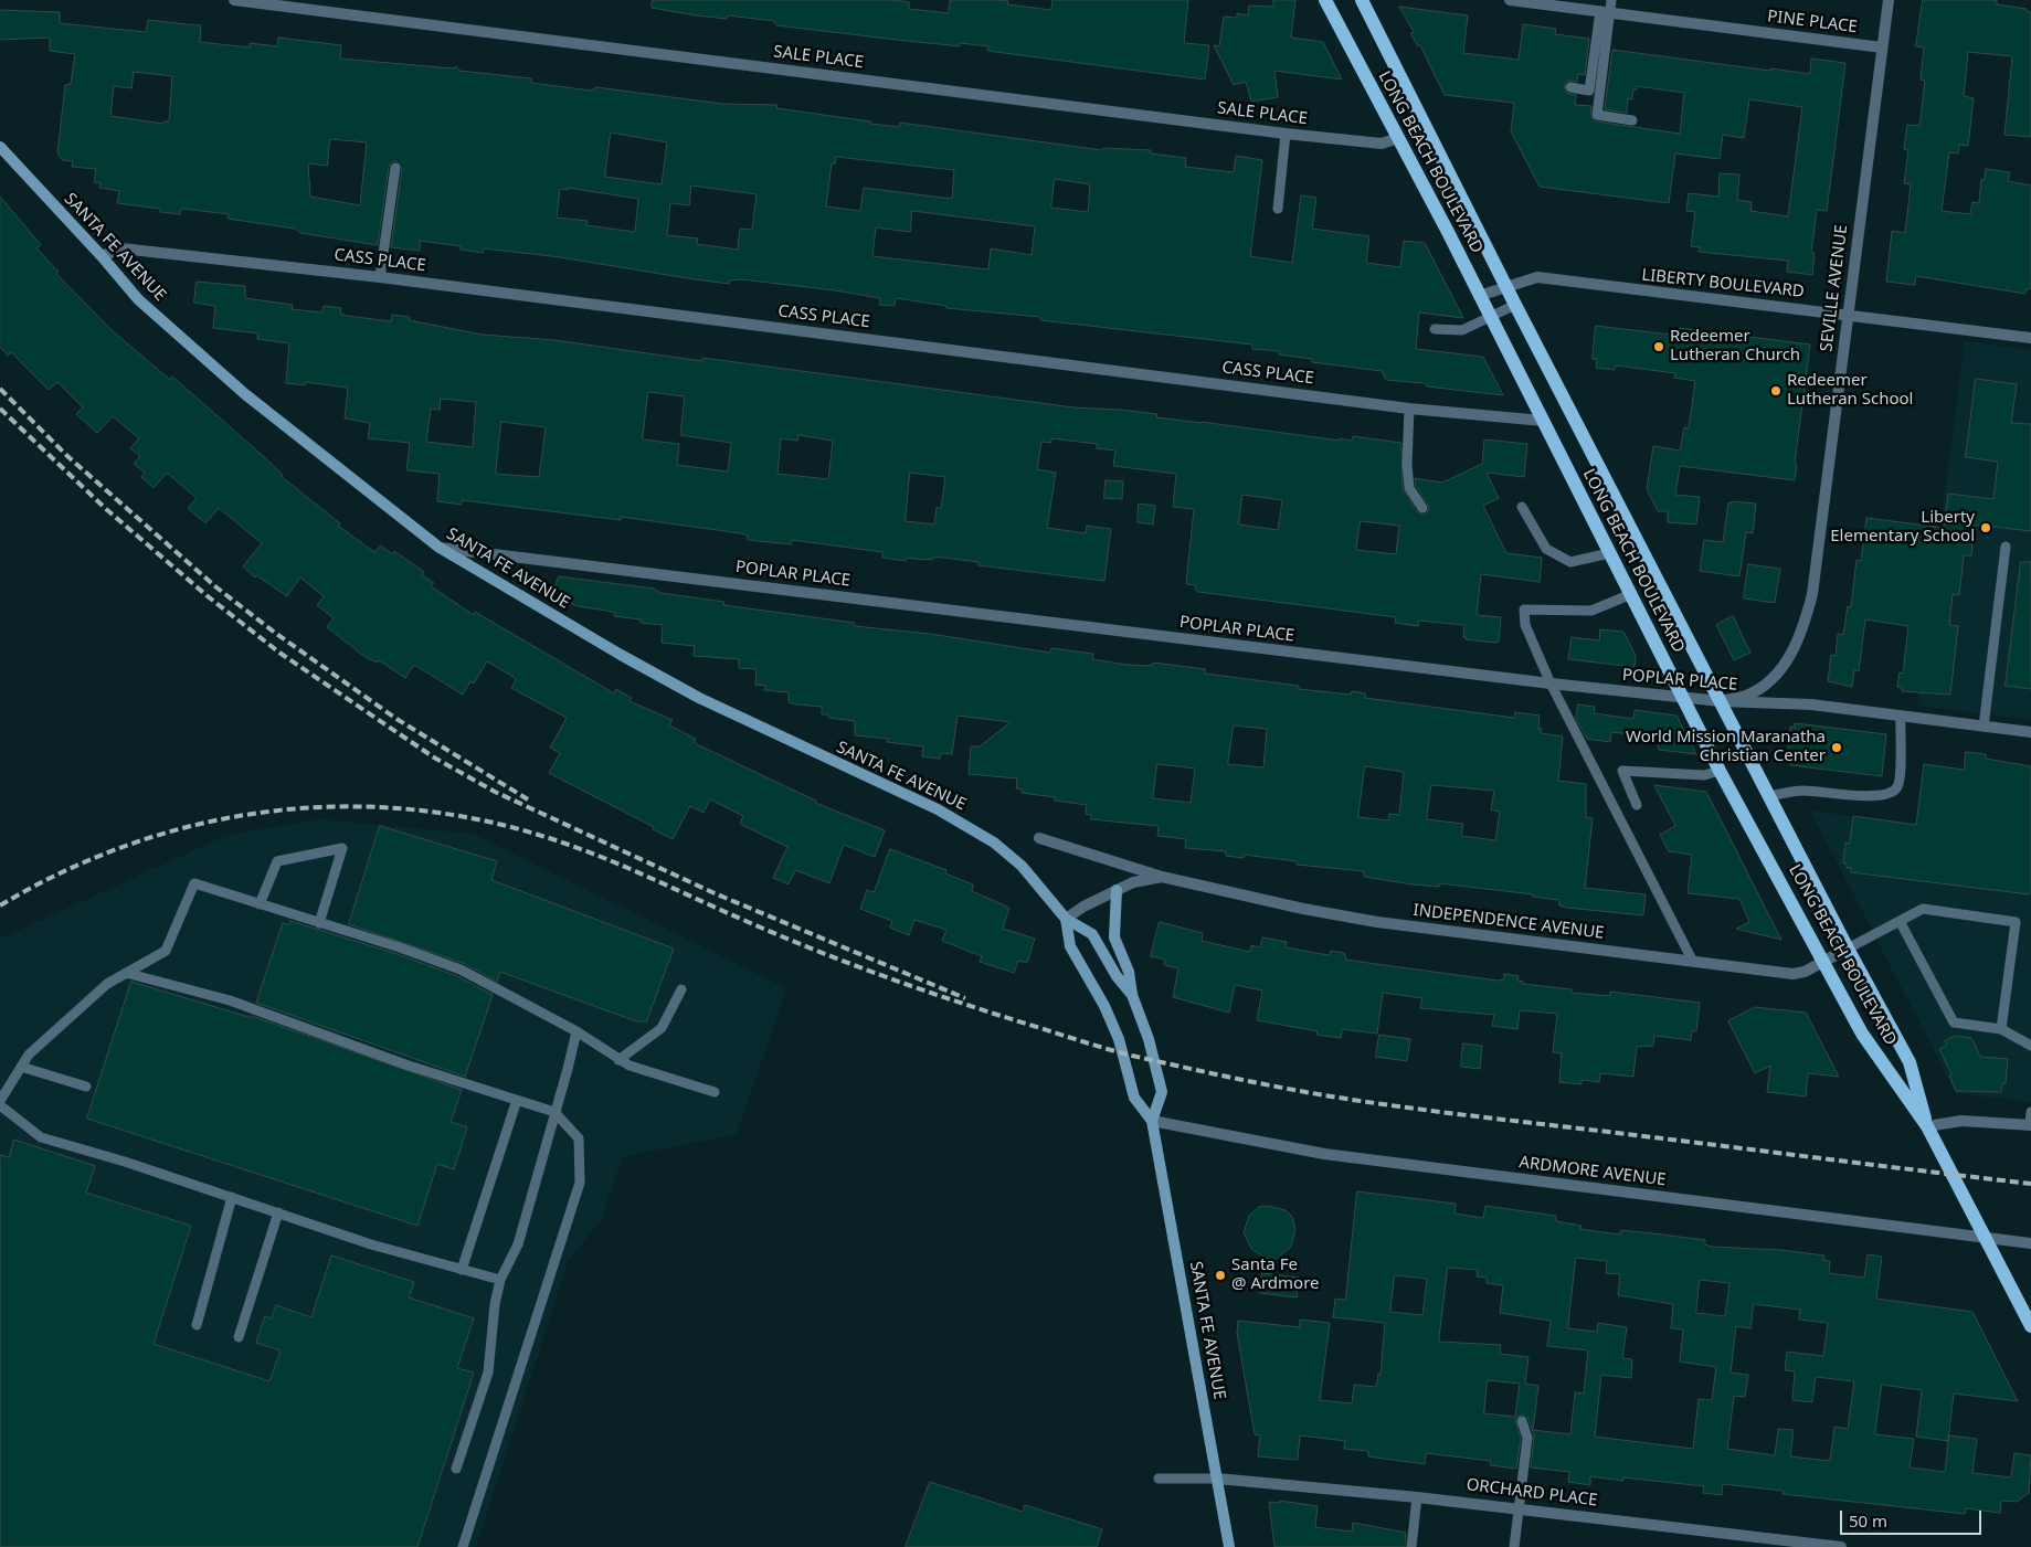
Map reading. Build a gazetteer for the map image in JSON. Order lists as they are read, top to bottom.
{
  "streets": {
    "main road": ["LONG BEACH BOULEVARD", "SANTA FE AVENUE"],
    "street": [
      "PINE PLACE",
      "SALE PLACE",
      "CASS PLACE",
      "LIBERTY BOULEVARD",
      "SEVILLE AVENUE",
      "POPLAR PLACE",
      "INDEPENDENCE AVENUE",
      "ARDMORE AVENUE",
      "ORCHARD PLACE"
    ]
  },
  "crossings": [
    ["PINE PLACE", "SEVILLE AVENUE"],
    ["SALE PLACE", "LONG BEACH BOULEVARD"],
    ["LONG BEACH BOULEVARD", "CASS PLACE"],
    ["LONG BEACH BOULEVARD", "LIBERTY BOULEVARD"],
    ["LONG BEACH BOULEVARD", "SEVILLE AVENUE"],
    ["LONG BEACH BOULEVARD", "POPLAR PLACE"],
    ["LONG BEACH BOULEVARD", "INDEPENDENCE AVENUE"],
    ["LONG BEACH BOULEVARD", "ARDMORE AVENUE"],
    ["SANTA FE AVENUE", "CASS PLACE"],
    ["SANTA FE AVENUE", "POPLAR PLACE"],
    ["SANTA FE AVENUE", "INDEPENDENCE AVENUE"],
    ["SANTA FE AVENUE", "ARDMORE AVENUE"],
    ["SANTA FE AVENUE", "ORCHARD PLACE"],
    ["LIBERTY BOULEVARD", "SEVILLE AVENUE"],
    ["SEVILLE AVENUE", "POPLAR PLACE"]
  ],
  "places": [
    "Redeemer Lutheran Church",
    "Redeemer Lutheran School",
    "Liberty Elementary School",
    "World Mission Maranatha Christian Center",
    "Santa Fe @ Ardmore"
  ],
  "scale_bar": "50 m"
}
